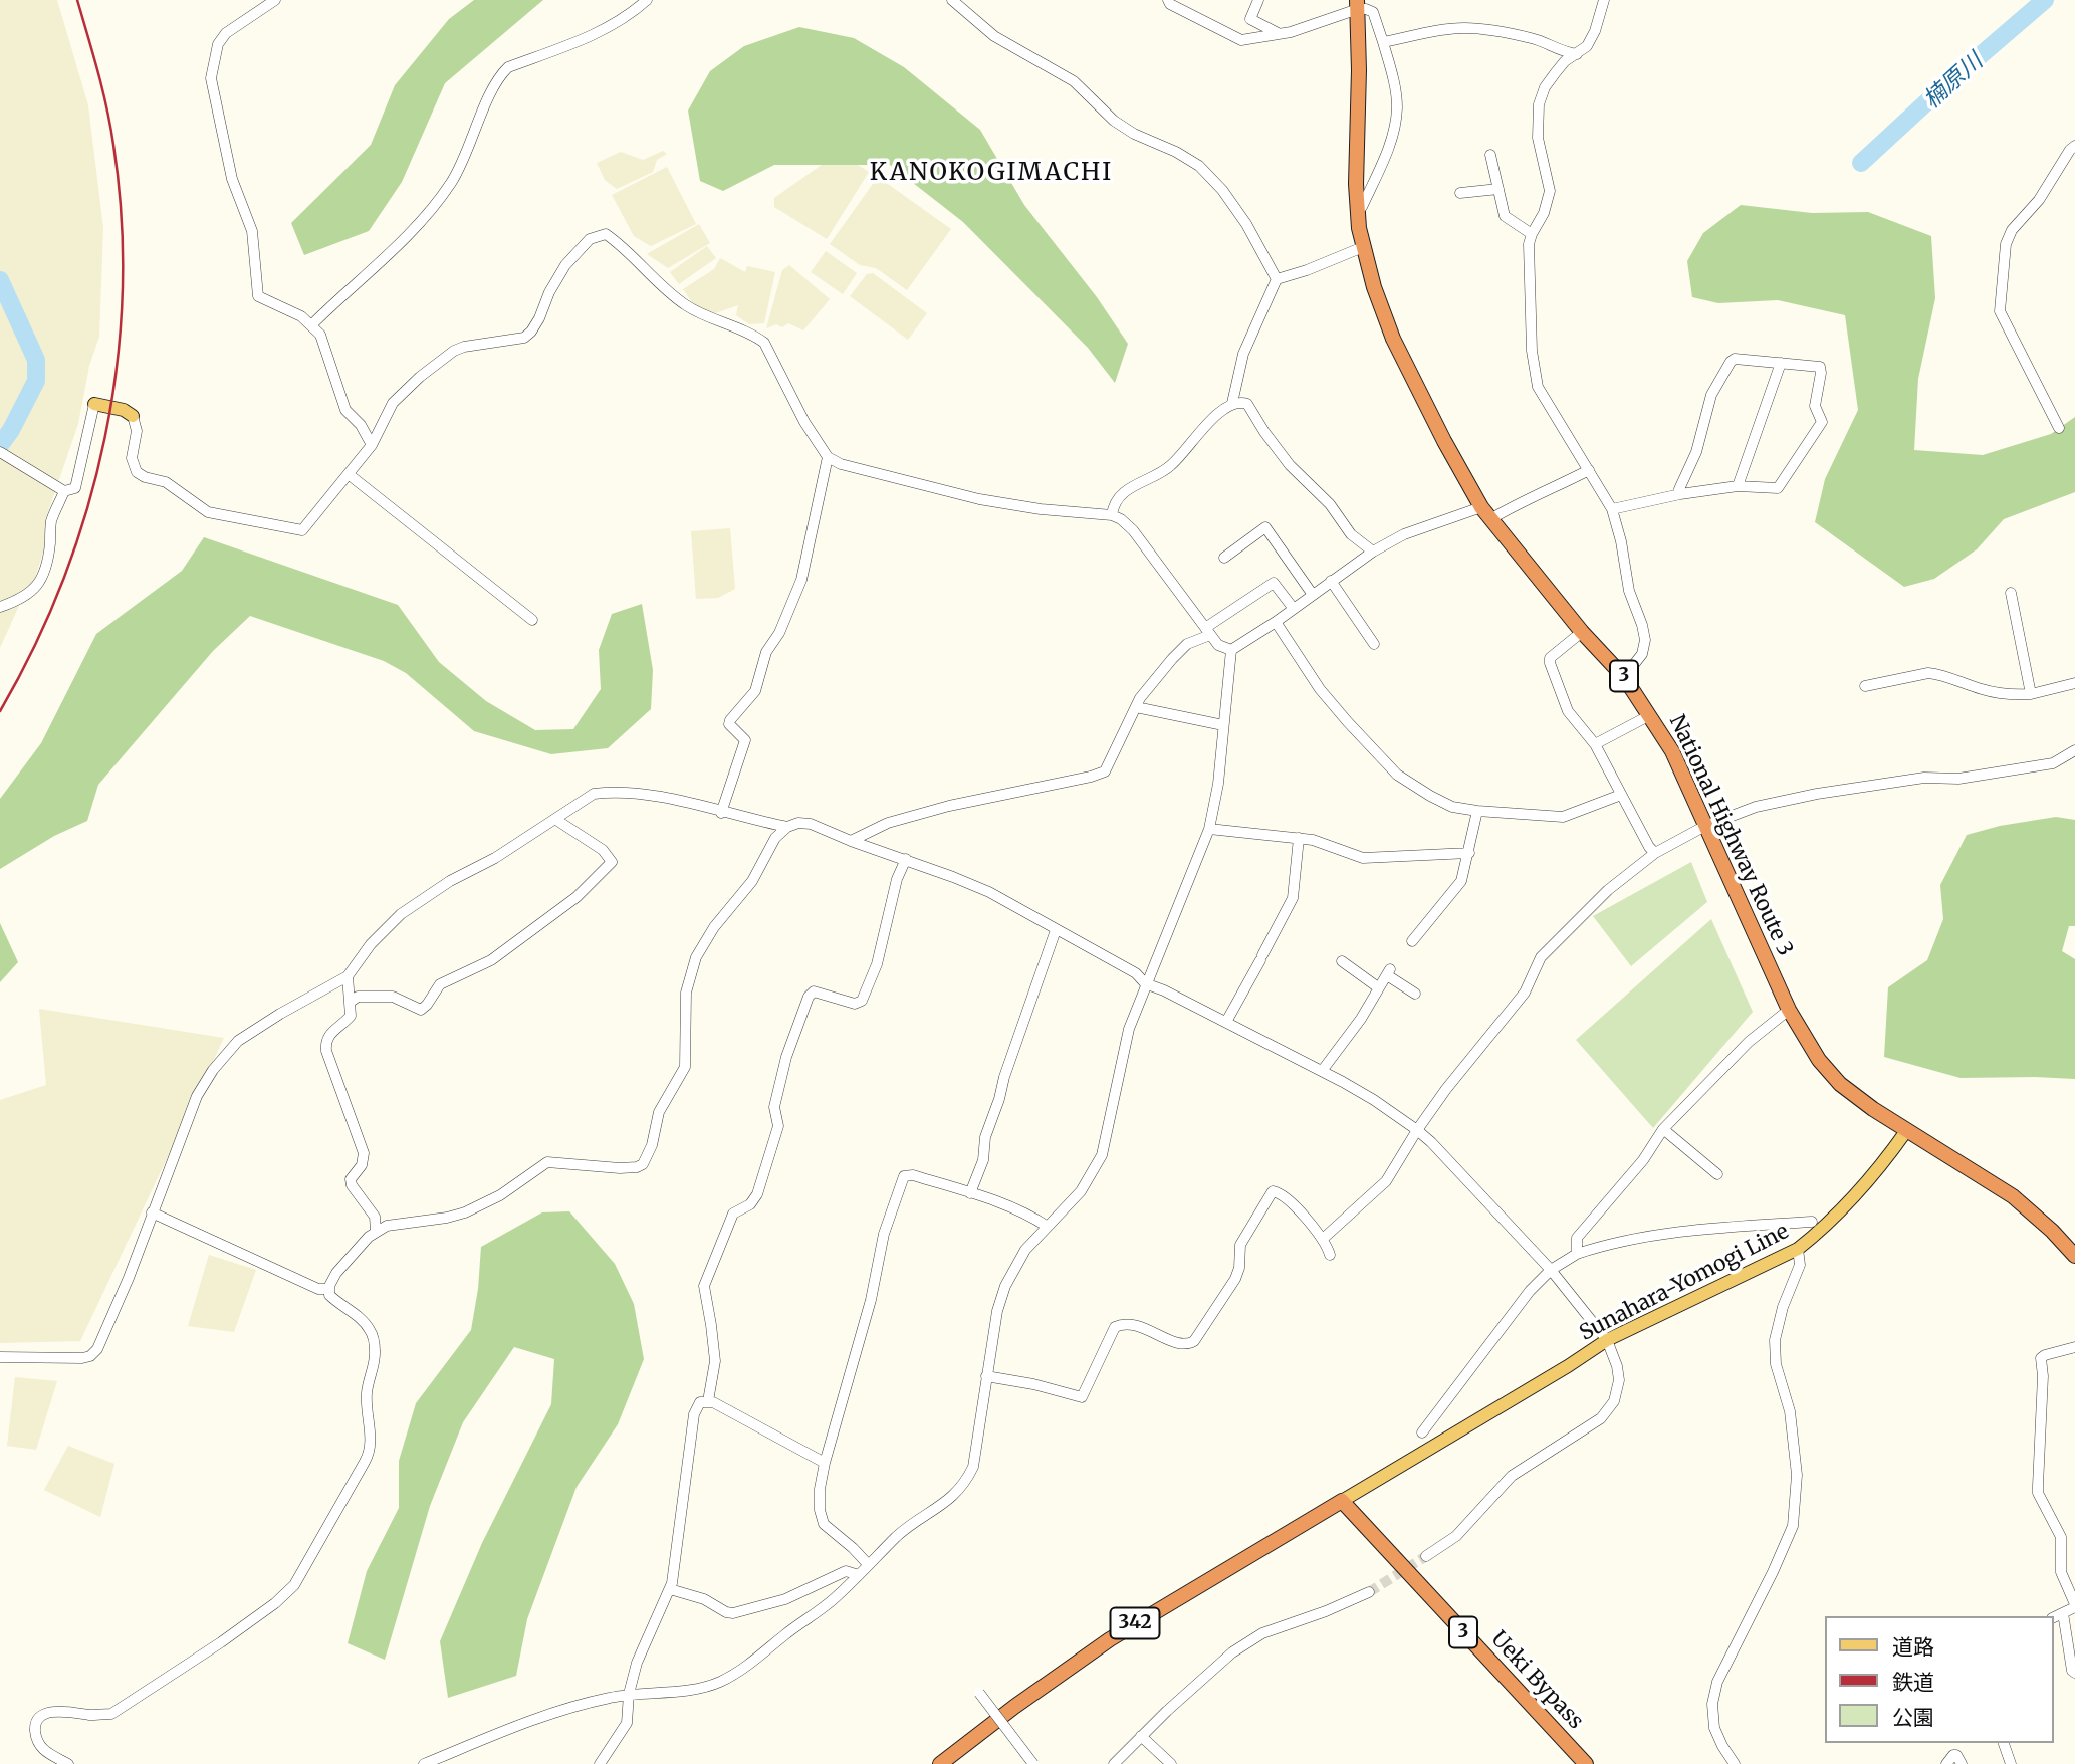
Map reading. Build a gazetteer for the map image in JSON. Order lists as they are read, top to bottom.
{
  "streets": {
    "highway": [
      "3",
      "National Highway Route 3",
      "342",
      "Ueki Bypass"
    ],
    "main road": ["Sunahara-Yomogi Line"]
  },
  "crossings": [
    ["National Highway Route 3", "Sunahara-Yomogi Line"],
    ["Sunahara-Yomogi Line", "342"],
    ["Sunahara-Yomogi Line", "Ueki Bypass"],
    ["342", "Ueki Bypass"]
  ],
  "districts": ["KANOKOGIMACHI"],
  "water": ["楠原川"],
  "legend": ["道路", "鉄道", "公園"]
}
